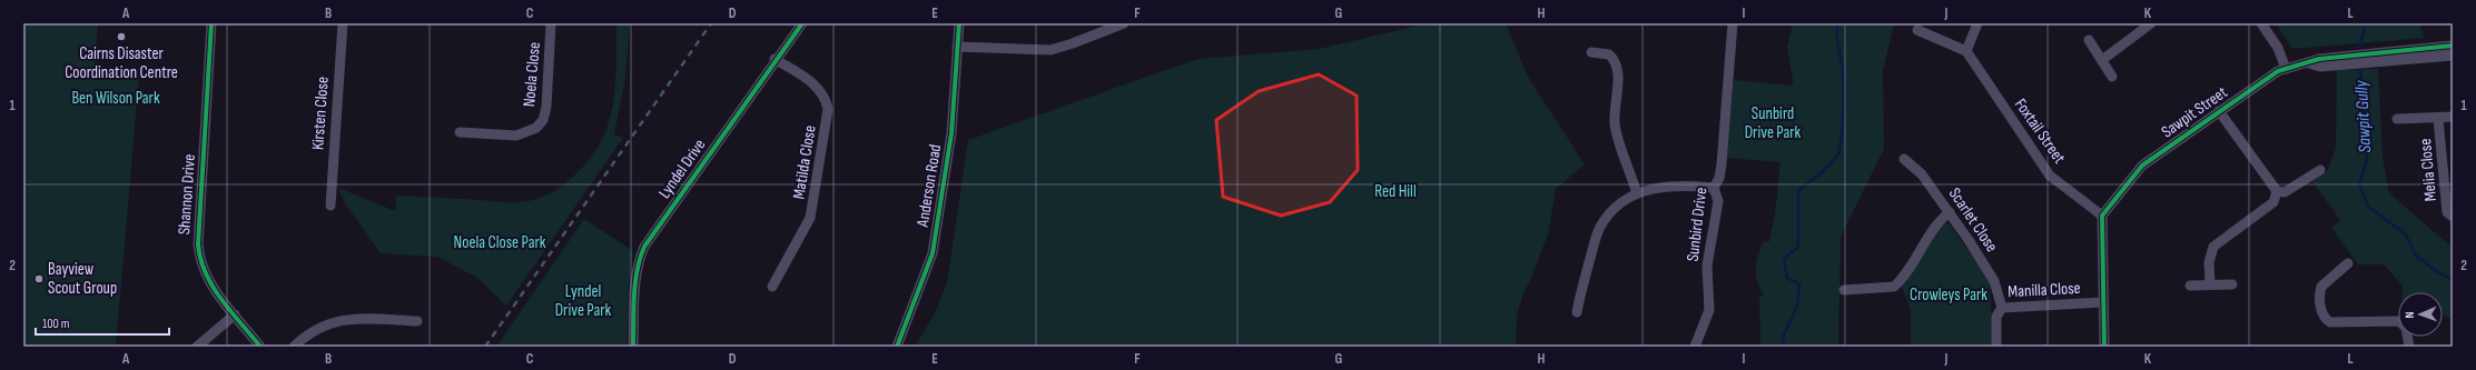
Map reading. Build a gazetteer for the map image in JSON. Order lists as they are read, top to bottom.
{
  "streets": {
    "street": [
      "Noela Close",
      "Sawpit Street",
      "Kirsten Close",
      "Foxtail Street",
      "Matilda Close",
      "Lyndel Drive",
      "Melia Close",
      "Anderson Road",
      "Shannon Drive",
      "Scarlet Close",
      "Sunbird Drive",
      "Manilla Close"
    ]
  },
  "crossings": [
    ["Sawpit Street", "Foxtail Street"],
    ["Matilda Close", "Lyndel Drive"],
    ["Scarlet Close", "Manilla Close"]
  ],
  "water": ["Sawpit Gully"],
  "parks": [
    "Ben Wilson Park",
    "Sunbird Drive Park",
    "Red Hill",
    "Noela Close Park",
    "Lyndel Drive Park",
    "Crowleys Park"
  ],
  "places": ["Cairns Disaster Coordination Centre", "Bayview Scout Group"],
  "scale_bar": "100 m",
  "north": "left",
  "grid": {
    "columns": [
      "A",
      "B",
      "C",
      "D",
      "E",
      "F",
      "G",
      "H",
      "I",
      "J",
      "K",
      "L"
    ],
    "rows": ["1", "2"]
  }
}
